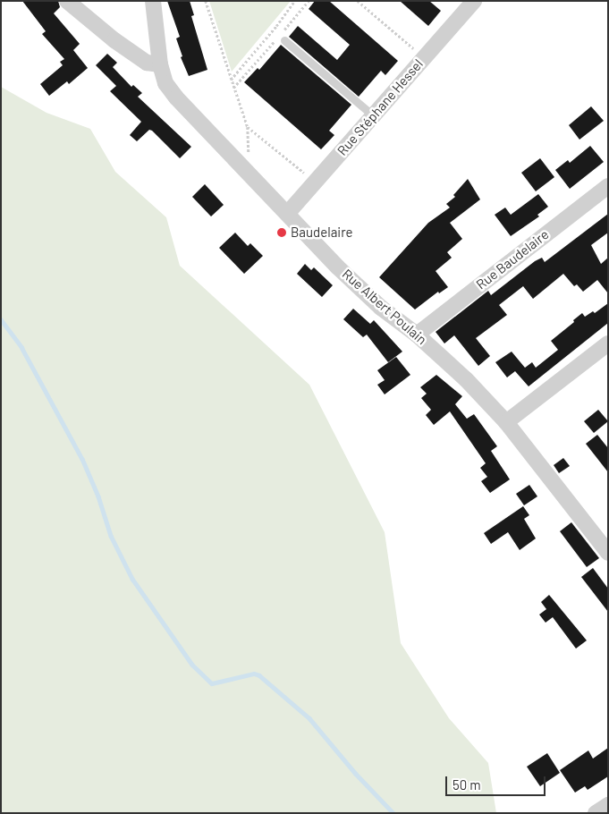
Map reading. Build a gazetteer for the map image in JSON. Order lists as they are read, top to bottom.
{
  "streets": {
    "street": ["Rue Stéphane Hessel", "Rue Baudelaire", "Rue Albert Poulain"]
  },
  "crossings": [
    ["Rue Stéphane Hessel", "Rue Albert Poulain"],
    ["Rue Baudelaire", "Rue Albert Poulain"]
  ],
  "places": ["Baudelaire"],
  "scale_bar": "50 m"
}
